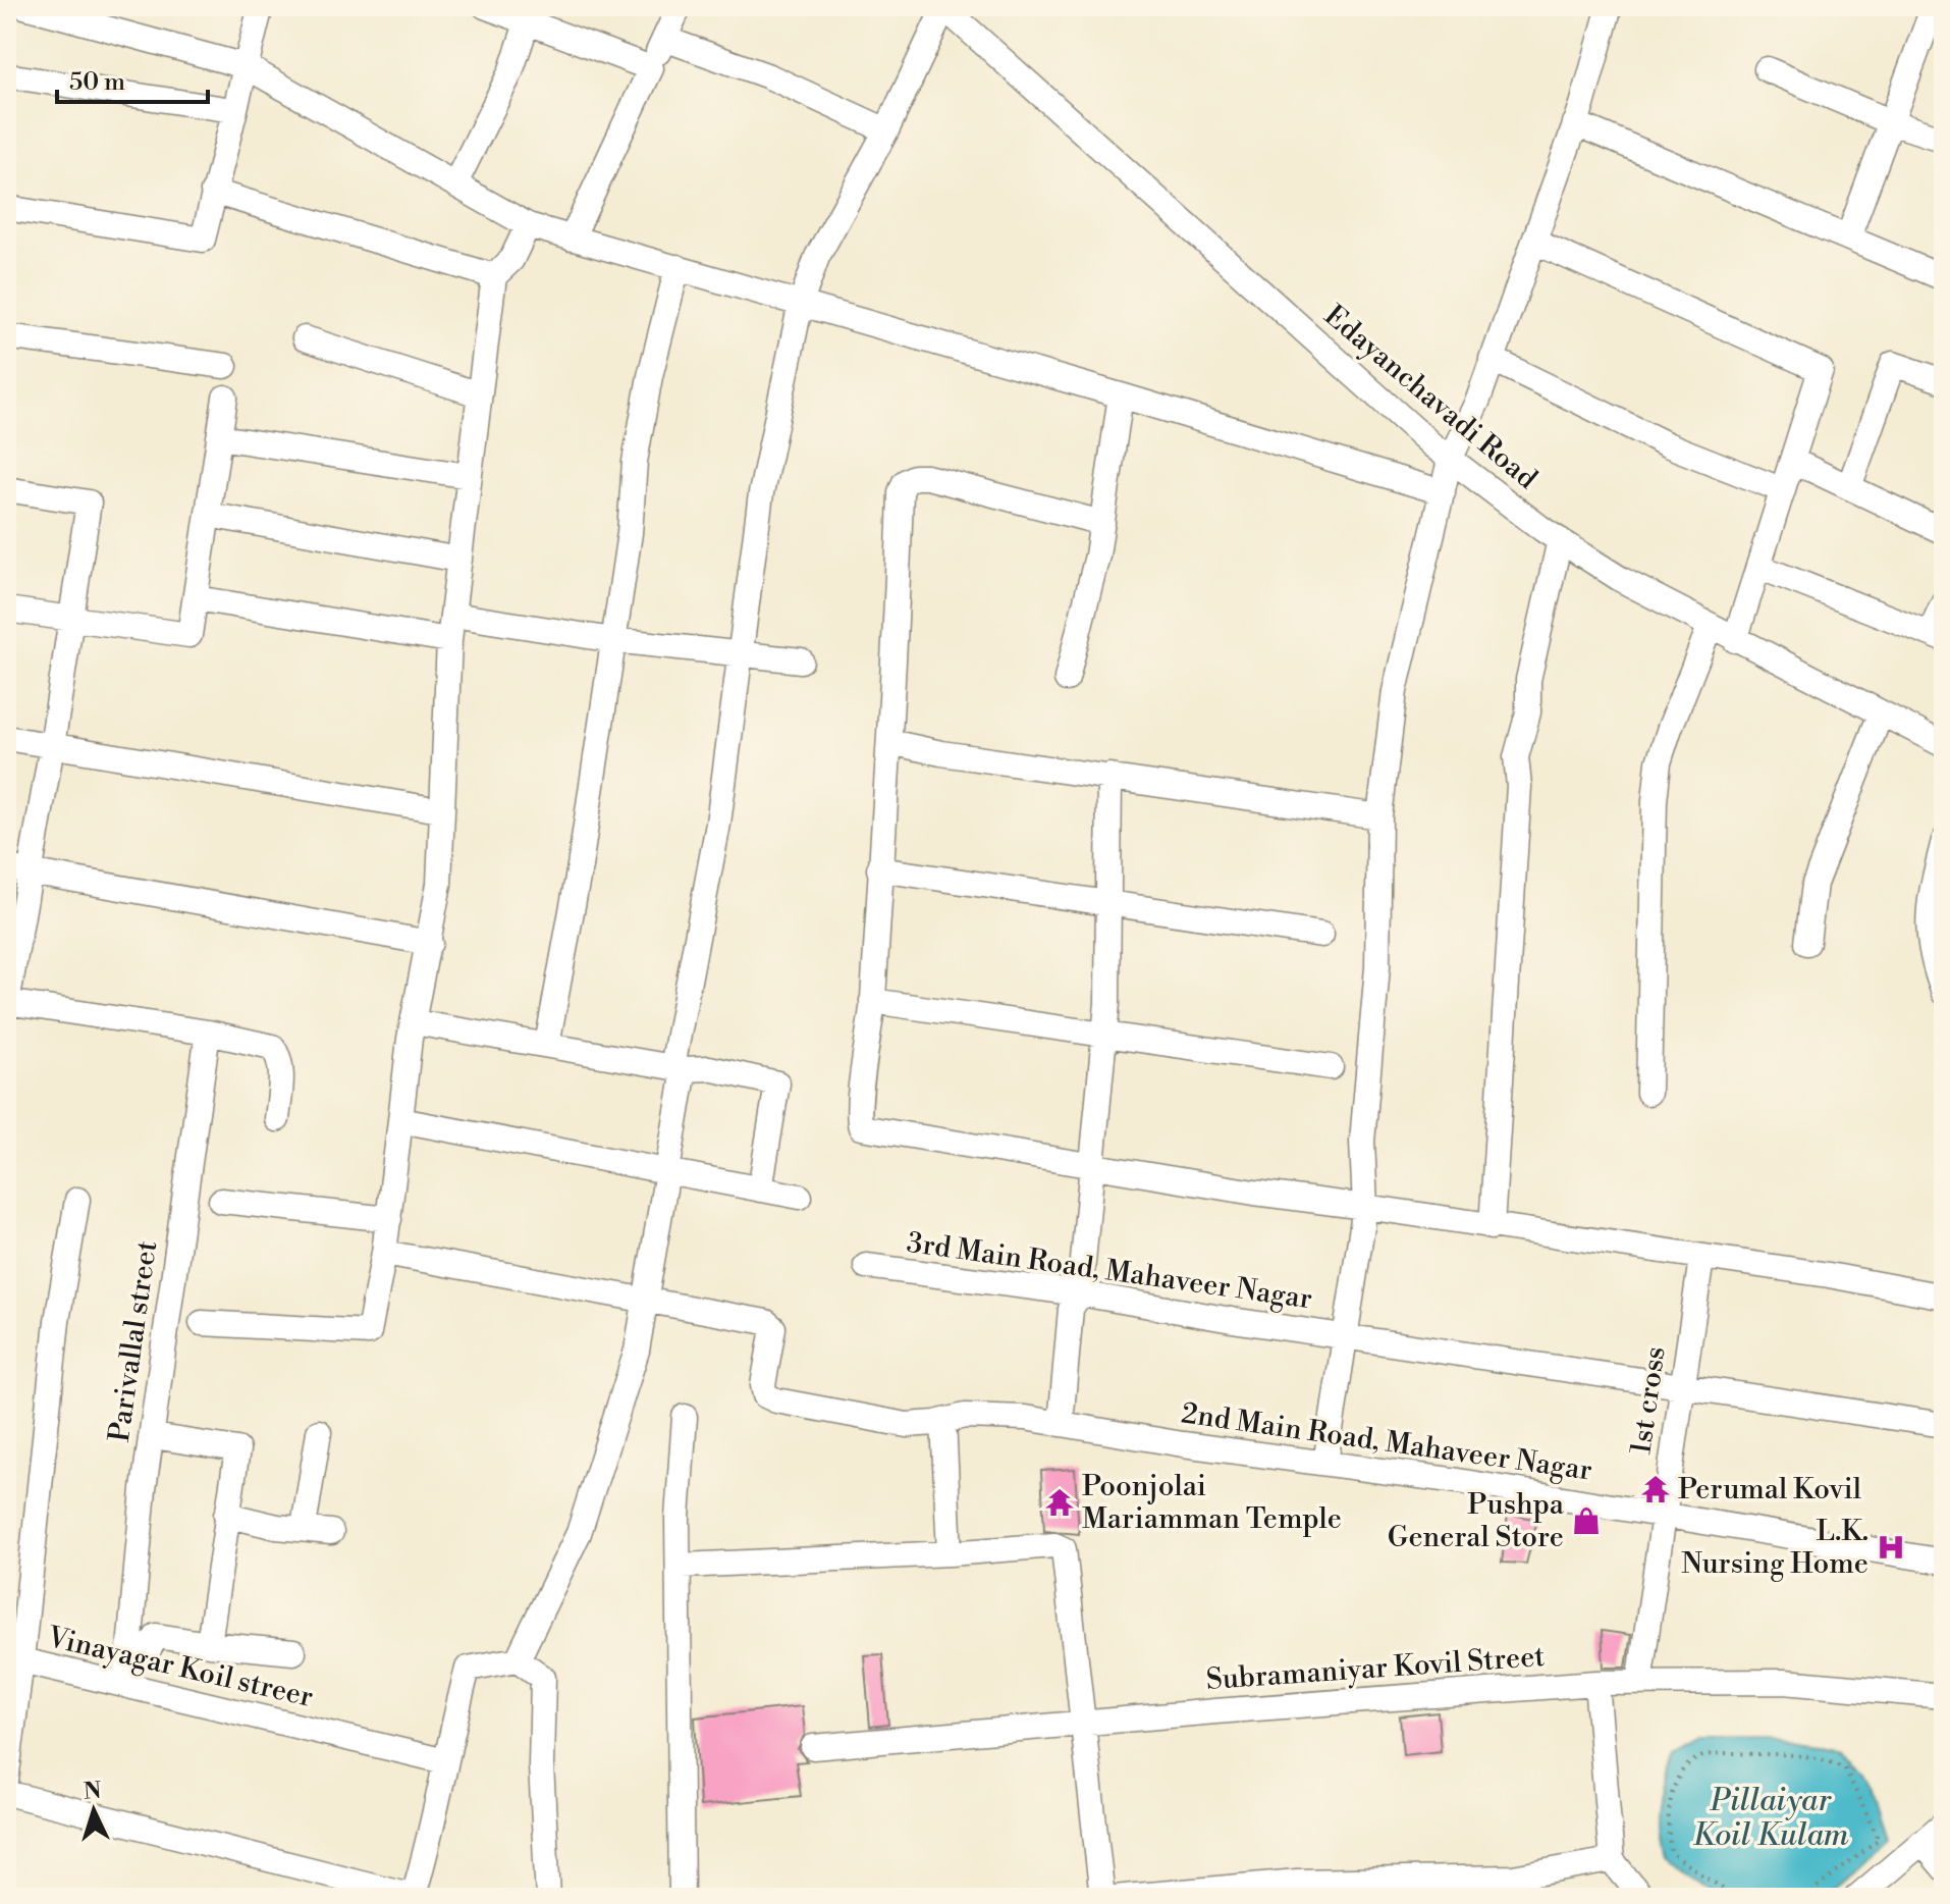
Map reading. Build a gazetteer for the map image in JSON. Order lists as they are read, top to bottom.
{
  "streets": {
    "street": [
      "Edayanchavadi Road",
      "3rd Main Road, Mahaveer Nagar",
      "Parivallal street",
      "1st cross",
      "2nd Main Road, Mahaveer Nagar",
      "Vinayagar Koil streer",
      "Subramaniyar Kovil Street"
    ]
  },
  "crossings": [
    ["3rd Main Road, Mahaveer Nagar", "1st cross"],
    ["Parivallal street", "Vinayagar Koil streer"],
    ["1st cross", "2nd Main Road, Mahaveer Nagar"],
    ["1st cross", "Subramaniyar Kovil Street"]
  ],
  "water": ["Pillaiyar Koil Kulam"],
  "places": {
    "temple": ["Perumal Kovil", "Poonjolai Mariamman Temple"],
    "shop": ["Pushpa General Store"],
    "hospital": ["L.K. Nursing Home"]
  },
  "scale_bar": "50 m",
  "north": "top"
}
